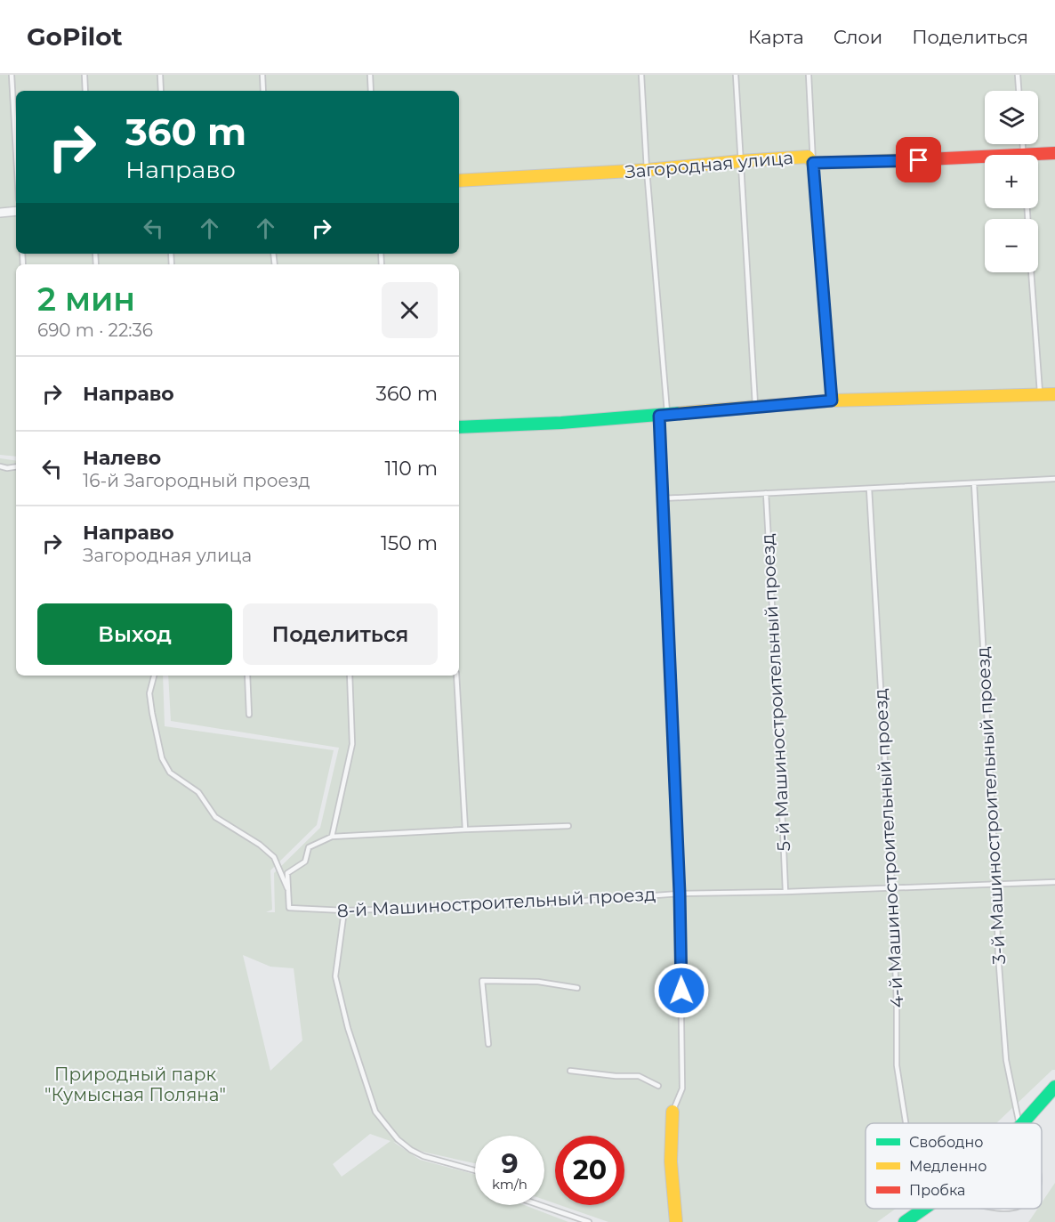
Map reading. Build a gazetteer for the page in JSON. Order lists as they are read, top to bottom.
{
  "streets": {
    "street": ["Загородная улица"],
    "lane": [
      "5-й Машиностроительный проезд",
      "3-й Машиностроительный проезд",
      "4-й Машиностроительный проезд",
      "8-й Машиностроительный проезд"
    ]
  },
  "crossings": [
    ["5-й Машиностроительный проезд", "8-й Машиностроительный проезд"],
    ["3-й Машиностроительный проезд", "8-й Машиностроительный проезд"],
    ["4-й Машиностроительный проезд", "8-й Машиностроительный проезд"]
  ],
  "parks": ["Природный парк \"Кумысная Поляна\""],
  "legend": ["Свободно", "Медленно", "Пробка"],
  "page": {
    "header": "GoPilot",
    "nav": ["Карта", "Слои", "Поделиться"],
    "map_buttons": ["+", "−"],
    "turn": ["360 m", "Направо"],
    "heading": ["2 мин", "690 m · 22:36"],
    "list": [
      {
        "name": "Направо",
        "value": "360 m"
      },
      {
        "name": "Налево",
        "note": "16-й Загородный проезд",
        "value": "110 m"
      },
      {
        "name": "Направо",
        "note": "Загородная улица",
        "value": "150 m"
      }
    ],
    "buttons": ["Выход", "Поделиться"],
    "speed": "9 km/h",
    "limit": "20"
  }
}
